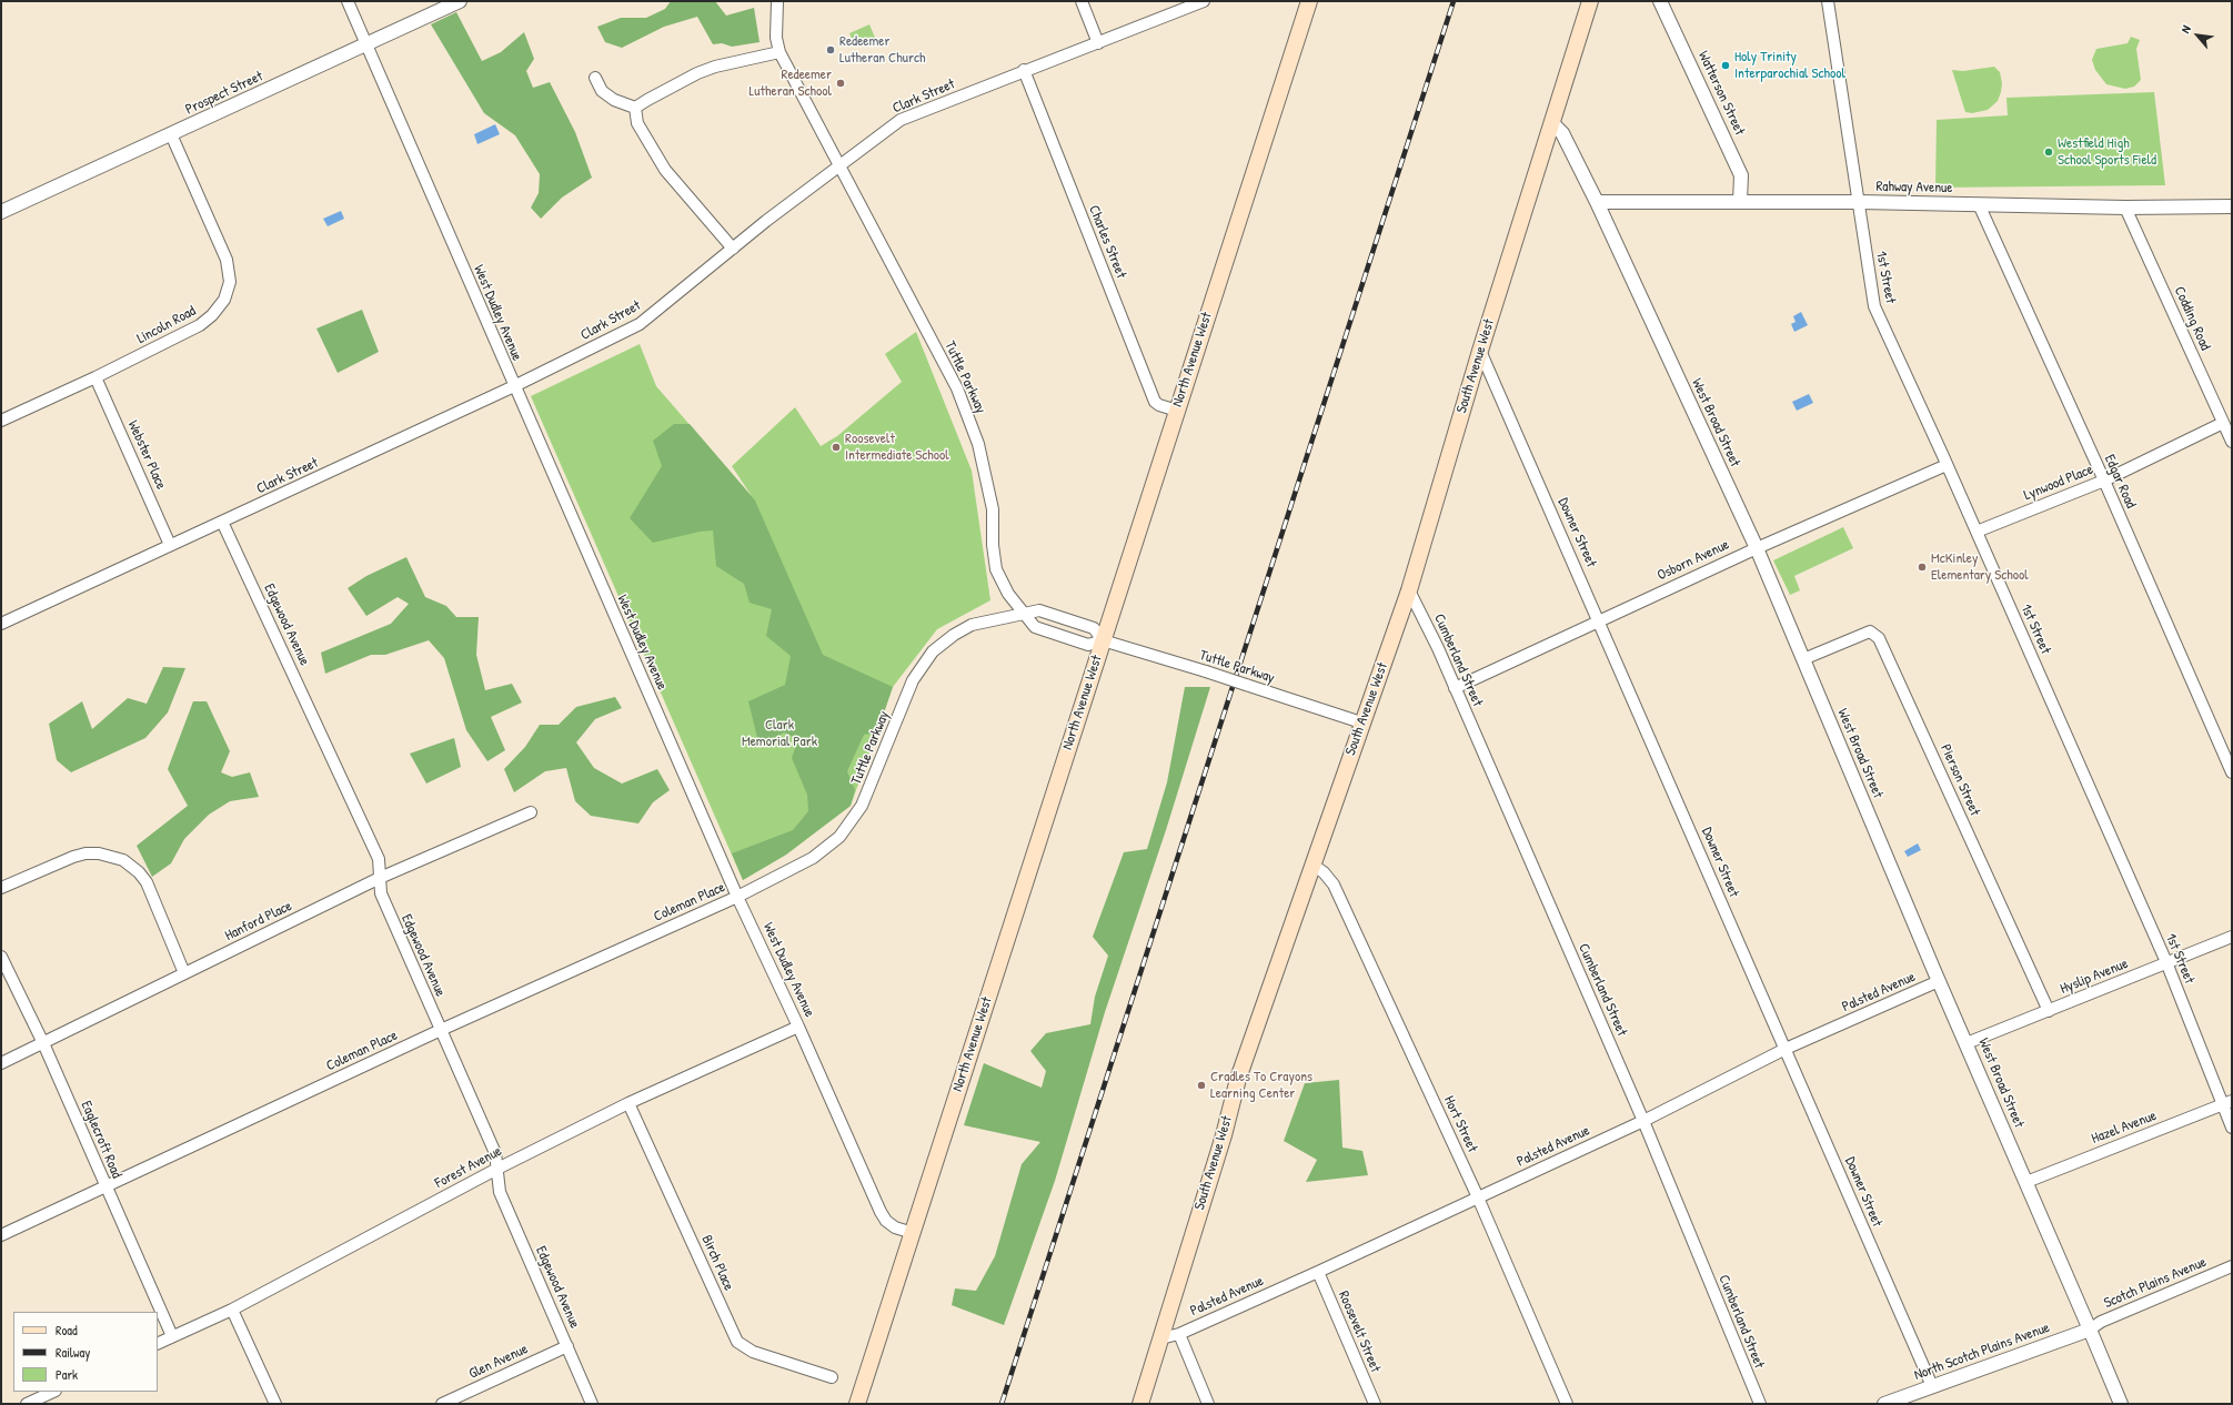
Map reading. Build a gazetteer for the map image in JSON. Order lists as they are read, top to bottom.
{
  "streets": {
    "main road": ["North Avenue West", "South Avenue West"],
    "street": [
      "Prospect Street",
      "Watterson Street",
      "Clark Street",
      "Rahway Avenue",
      "Charles Street",
      "1st Street",
      "West Dudley Avenue",
      "Codding Road",
      "Lincoln Road",
      "Tuttle Parkway",
      "West Broad Street",
      "Webster Place",
      "Edgar Road",
      "Lynwood Place",
      "Downer Street",
      "Osborn Avenue",
      "Edgewood Avenue",
      "Cumberland Street",
      "Pierson Street",
      "Coleman Place",
      "Hanford Place",
      "Hyslip Avenue",
      "Palsted Avenue",
      "Hort Street",
      "Hazel Avenue",
      "Eaglecroft Road",
      "Forest Avenue",
      "Birch Place",
      "Scotch Plains Avenue",
      "Roosevelt Street",
      "North Scotch Plains Avenue",
      "Glen Avenue"
    ]
  },
  "crossings": [
    ["Prospect Street", "West Dudley Avenue"],
    ["Prospect Street", "Lincoln Road"],
    ["Watterson Street", "Rahway Avenue"],
    ["Clark Street", "Charles Street"],
    ["Clark Street", "West Dudley Avenue"],
    ["Clark Street", "Tuttle Parkway"],
    ["Clark Street", "Webster Place"],
    ["Clark Street", "Edgewood Avenue"],
    ["Rahway Avenue", "1st Street"],
    ["Rahway Avenue", "Codding Road"],
    ["Rahway Avenue", "West Broad Street"],
    ["Rahway Avenue", "Edgar Road"],
    ["Charles Street", "North Avenue West"],
    ["1st Street", "Lynwood Place"],
    ["1st Street", "Osborn Avenue"],
    ["1st Street", "Hyslip Avenue"],
    ["1st Street", "Hazel Avenue"],
    ["West Dudley Avenue", "North Avenue West"],
    ["West Dudley Avenue", "Tuttle Parkway"],
    ["West Dudley Avenue", "Coleman Place"],
    ["West Dudley Avenue", "Forest Avenue"],
    ["Codding Road", "Lynwood Place"],
    ["Lincoln Road", "Webster Place"],
    ["North Avenue West", "Tuttle Parkway"],
    ["South Avenue West", "Tuttle Parkway"],
    ["South Avenue West", "West Broad Street"],
    ["South Avenue West", "Downer Street"],
    ["South Avenue West", "Cumberland Street"],
    ["South Avenue West", "Palsted Avenue"],
    ["South Avenue West", "Hort Street"],
    ["Tuttle Parkway", "Coleman Place"],
    ["West Broad Street", "Osborn Avenue"],
    ["West Broad Street", "Pierson Street"],
    ["West Broad Street", "Hyslip Avenue"],
    ["West Broad Street", "Palsted Avenue"],
    ["West Broad Street", "Hazel Avenue"],
    ["West Broad Street", "Scotch Plains Avenue"],
    ["West Broad Street", "North Scotch Plains Avenue"],
    ["Edgar Road", "Lynwood Place"],
    ["Downer Street", "Osborn Avenue"],
    ["Downer Street", "Palsted Avenue"],
    ["Downer Street", "North Scotch Plains Avenue"],
    ["Osborn Avenue", "Cumberland Street"],
    ["Edgewood Avenue", "Coleman Place"],
    ["Edgewood Avenue", "Hanford Place"],
    ["Edgewood Avenue", "Forest Avenue"],
    ["Edgewood Avenue", "Glen Avenue"],
    ["Cumberland Street", "Palsted Avenue"],
    ["Pierson Street", "Hyslip Avenue"],
    ["Coleman Place", "Eaglecroft Road"],
    ["Hanford Place", "Eaglecroft Road"],
    ["Palsted Avenue", "Hort Street"],
    ["Palsted Avenue", "Roosevelt Street"],
    ["Eaglecroft Road", "Forest Avenue"],
    ["Forest Avenue", "Birch Place"],
    ["Scotch Plains Avenue", "North Scotch Plains Avenue"]
  ],
  "parks": ["Clark Memorial Park"],
  "places": [
    "Redeemer Lutheran Church",
    "Holy Trinity Interparochial School",
    "Redeemer Lutheran School",
    "Westfield High School Sports Field",
    "Roosevelt Intermediate School",
    "McKinley Elementary School",
    "Cradles To Crayons Learning Center"
  ],
  "legend": ["Road", "Railway", "Park"],
  "north": "top left"
}
